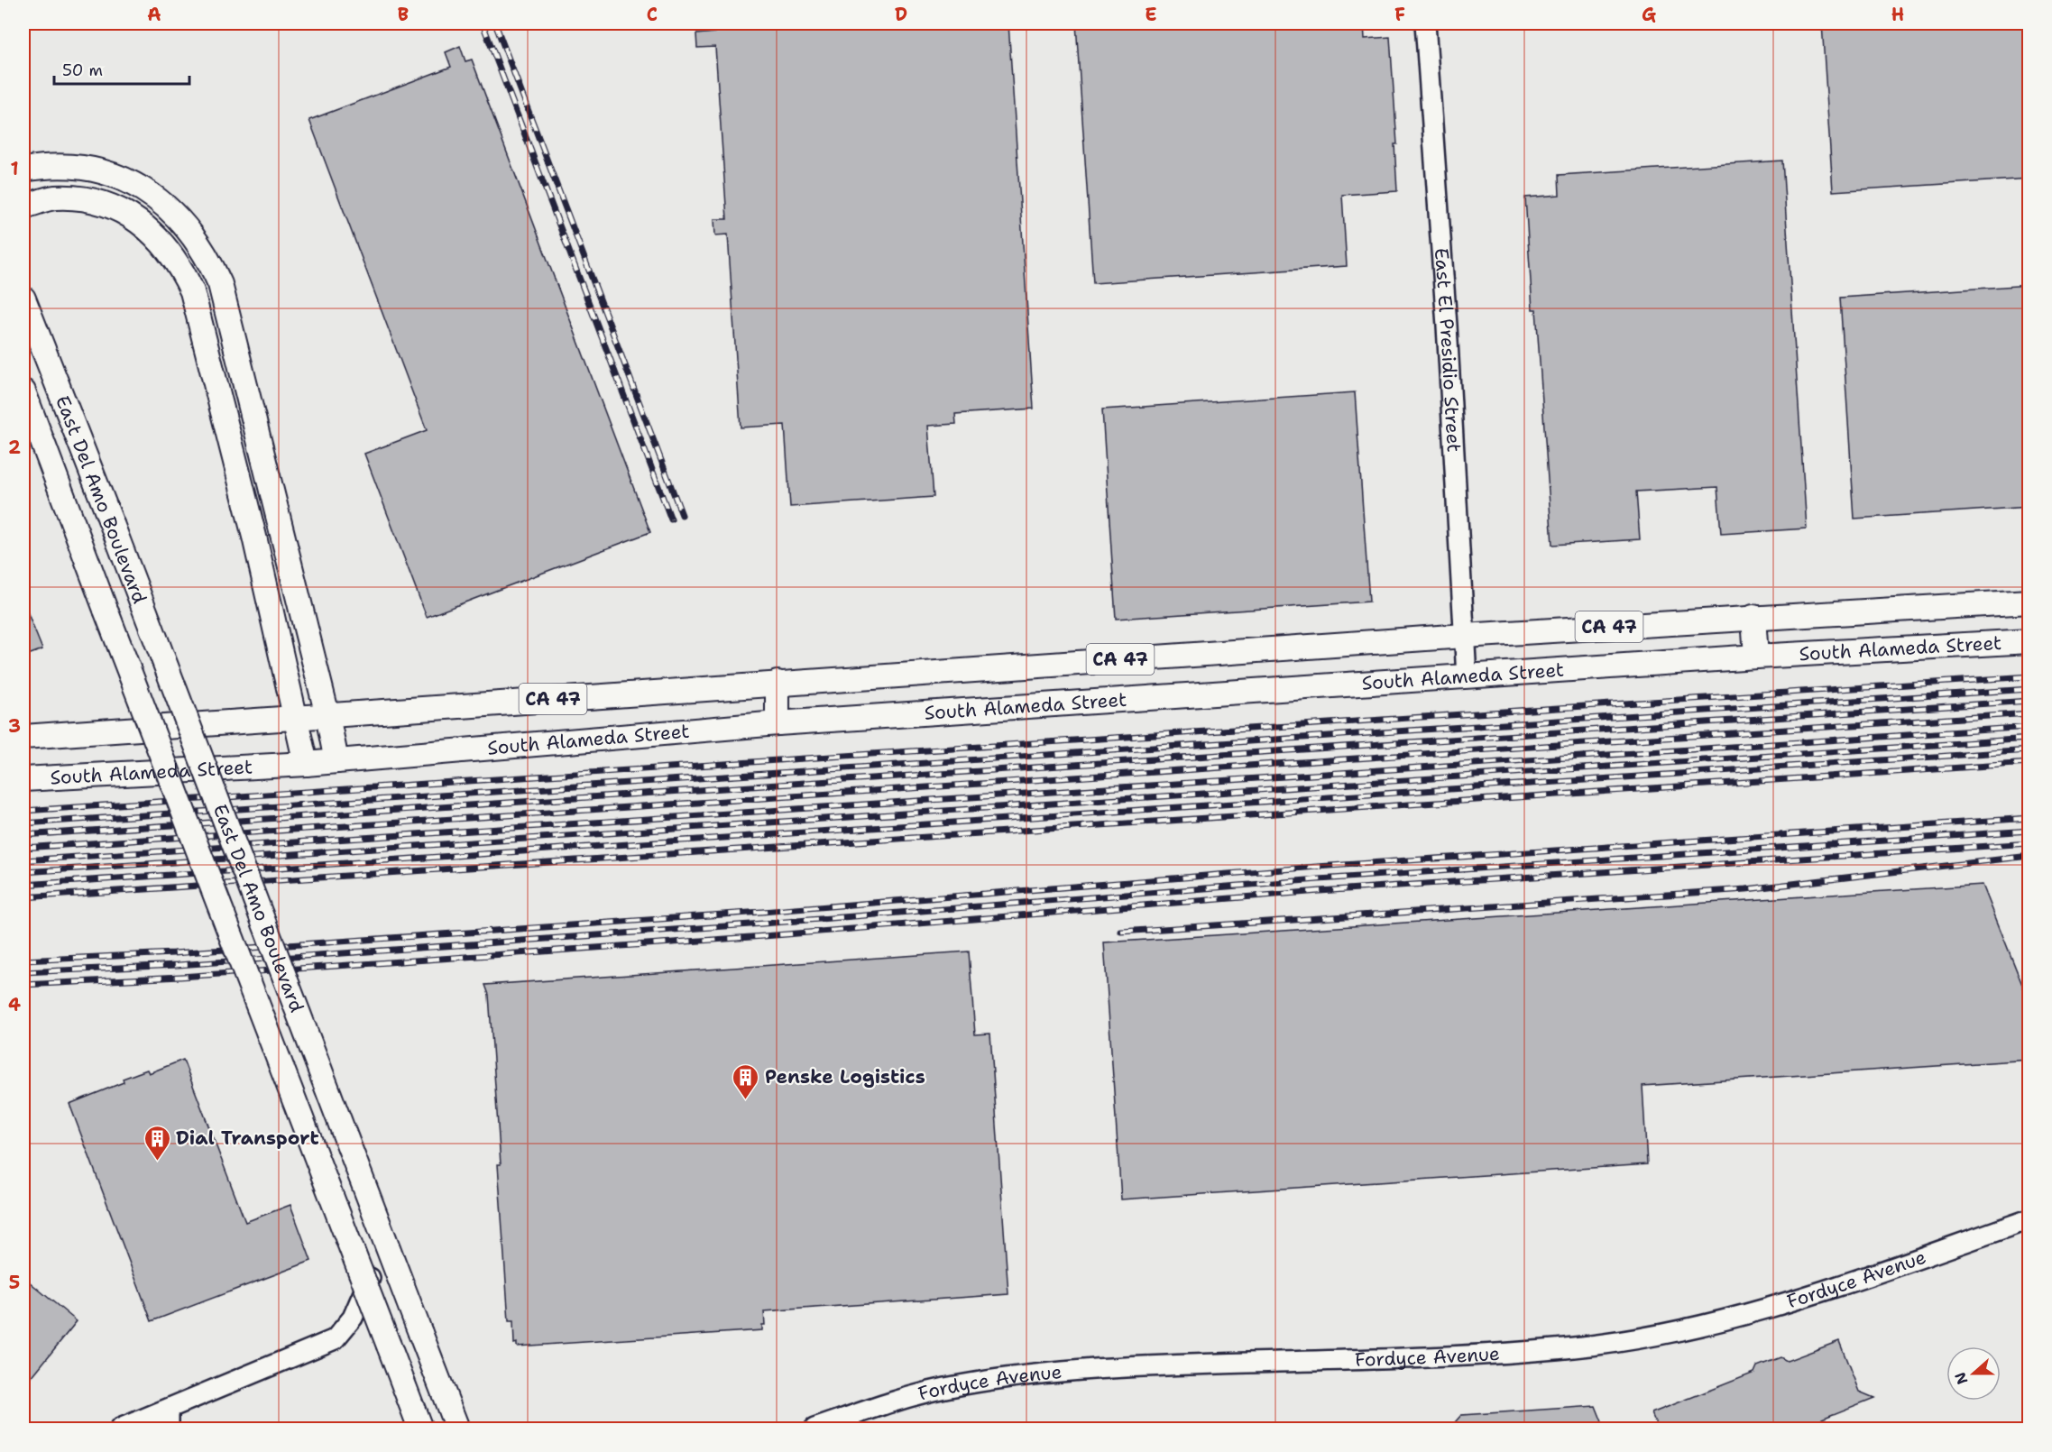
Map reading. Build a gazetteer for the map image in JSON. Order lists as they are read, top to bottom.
{
  "streets": {
    "main road": ["East Del Amo Boulevard", "CA 47", "South Alameda Street"],
    "street": ["East El Presidio Street", "Fordyce Avenue"]
  },
  "crossings": [
    ["East El Presidio Street", "South Alameda Street"]
  ],
  "places": {
    "building": ["Penske Logistics", "Dial Transport"]
  },
  "scale_bar": "50 m",
  "north": "left",
  "grid": {
    "columns": [
      "A",
      "B",
      "C",
      "D",
      "E",
      "F",
      "G",
      "H"
    ],
    "rows": [
      "1",
      "2",
      "3",
      "4",
      "5"
    ]
  }
}
